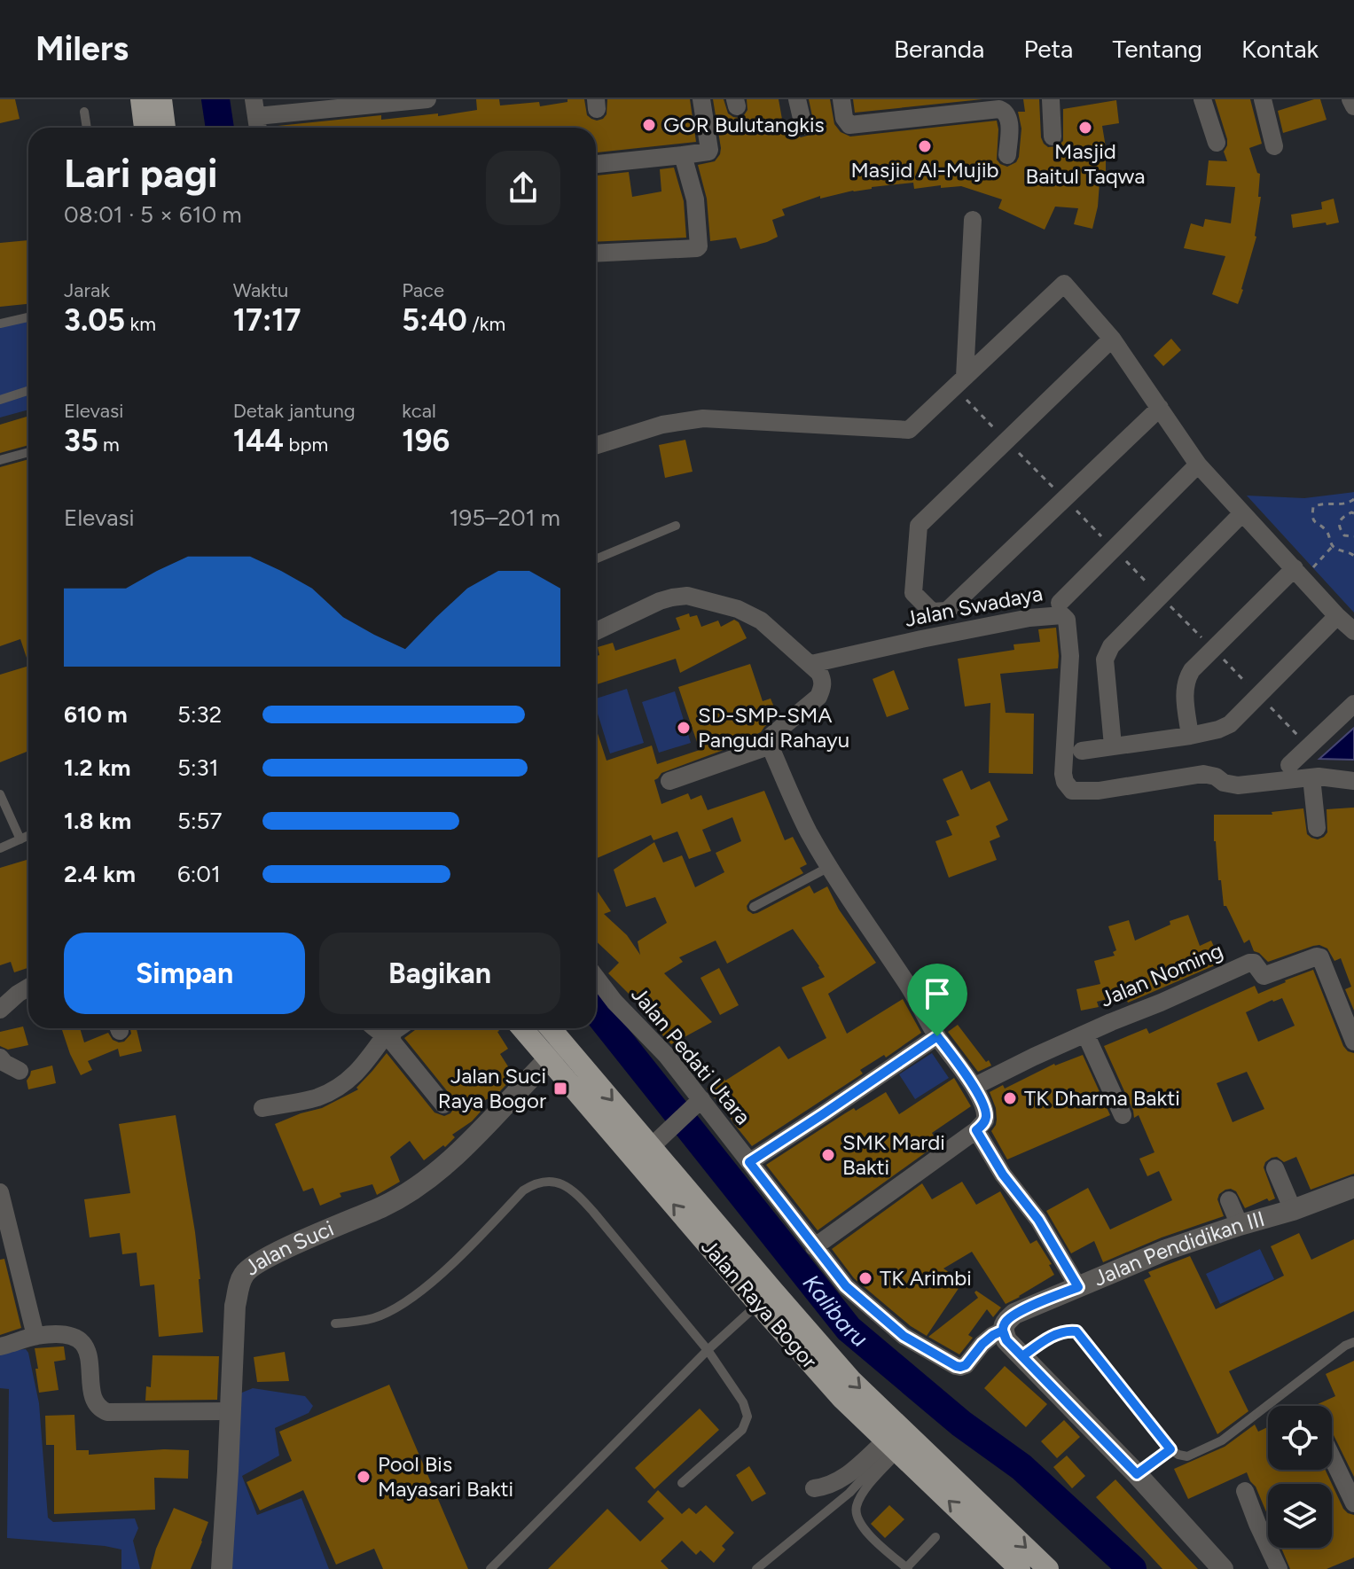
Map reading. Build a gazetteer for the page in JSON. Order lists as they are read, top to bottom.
{
  "streets": {
    "highway": ["Jalan Raya Bogor"],
    "street": [
      "Jalan Swadaya",
      "Jalan Noming",
      "Jalan Pedati Utara",
      "Jalan Pendidikan III",
      "Jalan Suci"
    ]
  },
  "crossings": [
    ["Jalan Pedati Utara", "Jalan Pendidikan III"],
    ["Jalan Suci", "Jalan Raya Bogor"]
  ],
  "water": ["Kalibaru"],
  "places": {
    "other": [
      "GOR Bulutangkis",
      "Masjid Baitul Taqwa",
      "Masjid Al-Mujib",
      "SD-SMP-SMA Pangudi Rahayu",
      "TK Dharma Bakti",
      "SMK Mardi Bakti",
      "TK Arimbi",
      "Pool Bis Mayasari Bakti"
    ],
    "transit": ["Jalan Suci Raya Bogor"]
  },
  "page": {
    "header": "Milers",
    "nav": [
      "Beranda",
      "Peta",
      "Tentang",
      "Kontak"
    ],
    "heading": ["Lari pagi", "08:01 · 5 × 610 m"],
    "stats": [
      ["Jarak", "3.05 km"],
      ["Waktu", "17:17"],
      ["Pace", "5:40 /km"],
      ["Elevasi", "35 m"],
      ["Detak jantung", "144 bpm"],
      ["kcal", "196"]
    ],
    "chart": ["Elevasi", "195–201 m"],
    "list": [
      {
        "name": "610 m",
        "note": "5:32"
      },
      {
        "name": "1.2 km",
        "note": "5:31"
      },
      {
        "name": "1.8 km",
        "note": "5:57"
      },
      {
        "name": "2.4 km",
        "note": "6:01"
      }
    ],
    "buttons": ["Simpan", "Bagikan"]
  }
}
